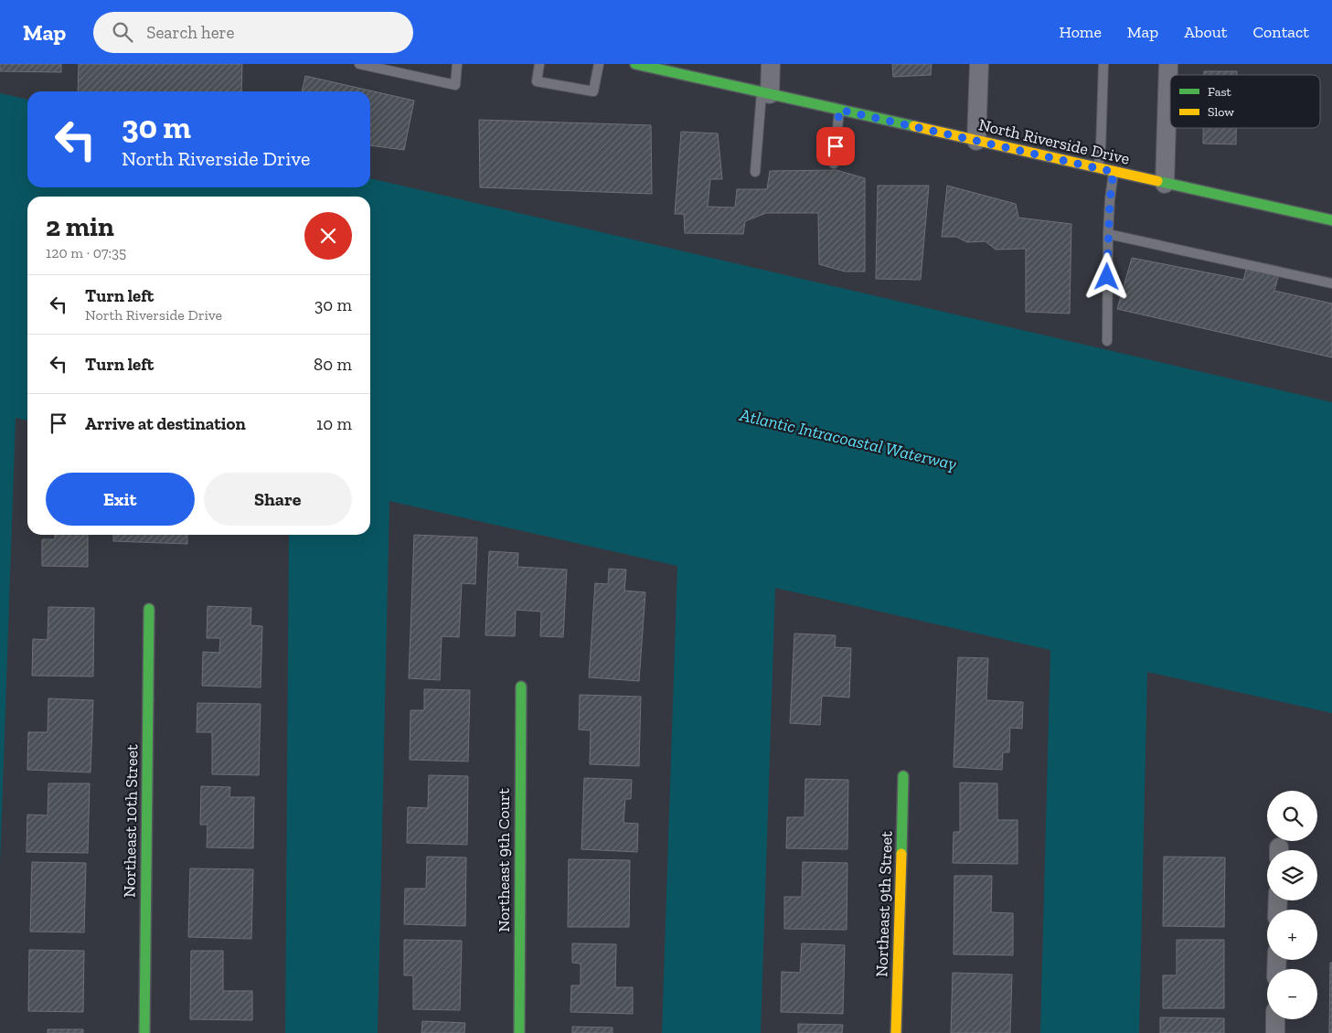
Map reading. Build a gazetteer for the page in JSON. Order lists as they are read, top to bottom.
{
  "streets": {
    "street": [
      "North Riverside Drive",
      "Northeast 10th Street",
      "Northeast 9th Court",
      "Northeast 9th Street"
    ]
  },
  "water": ["Atlantic Intracoastal Waterway"],
  "legend": ["Fast", "Slow"],
  "page": {
    "header": "Map",
    "search": "Search here",
    "nav": [
      "Home",
      "Map",
      "About",
      "Contact"
    ],
    "turn": ["30 m", "North Riverside Drive"],
    "heading": ["2 min", "120 m · 07:35"],
    "list": [
      {
        "name": "Turn left",
        "note": "North Riverside Drive",
        "value": "30 m"
      },
      {
        "name": "Turn left",
        "value": "80 m"
      },
      {
        "name": "Arrive at destination",
        "value": "10 m"
      }
    ],
    "buttons": ["Exit", "Share"],
    "map_buttons": ["+", "−"]
  }
}
